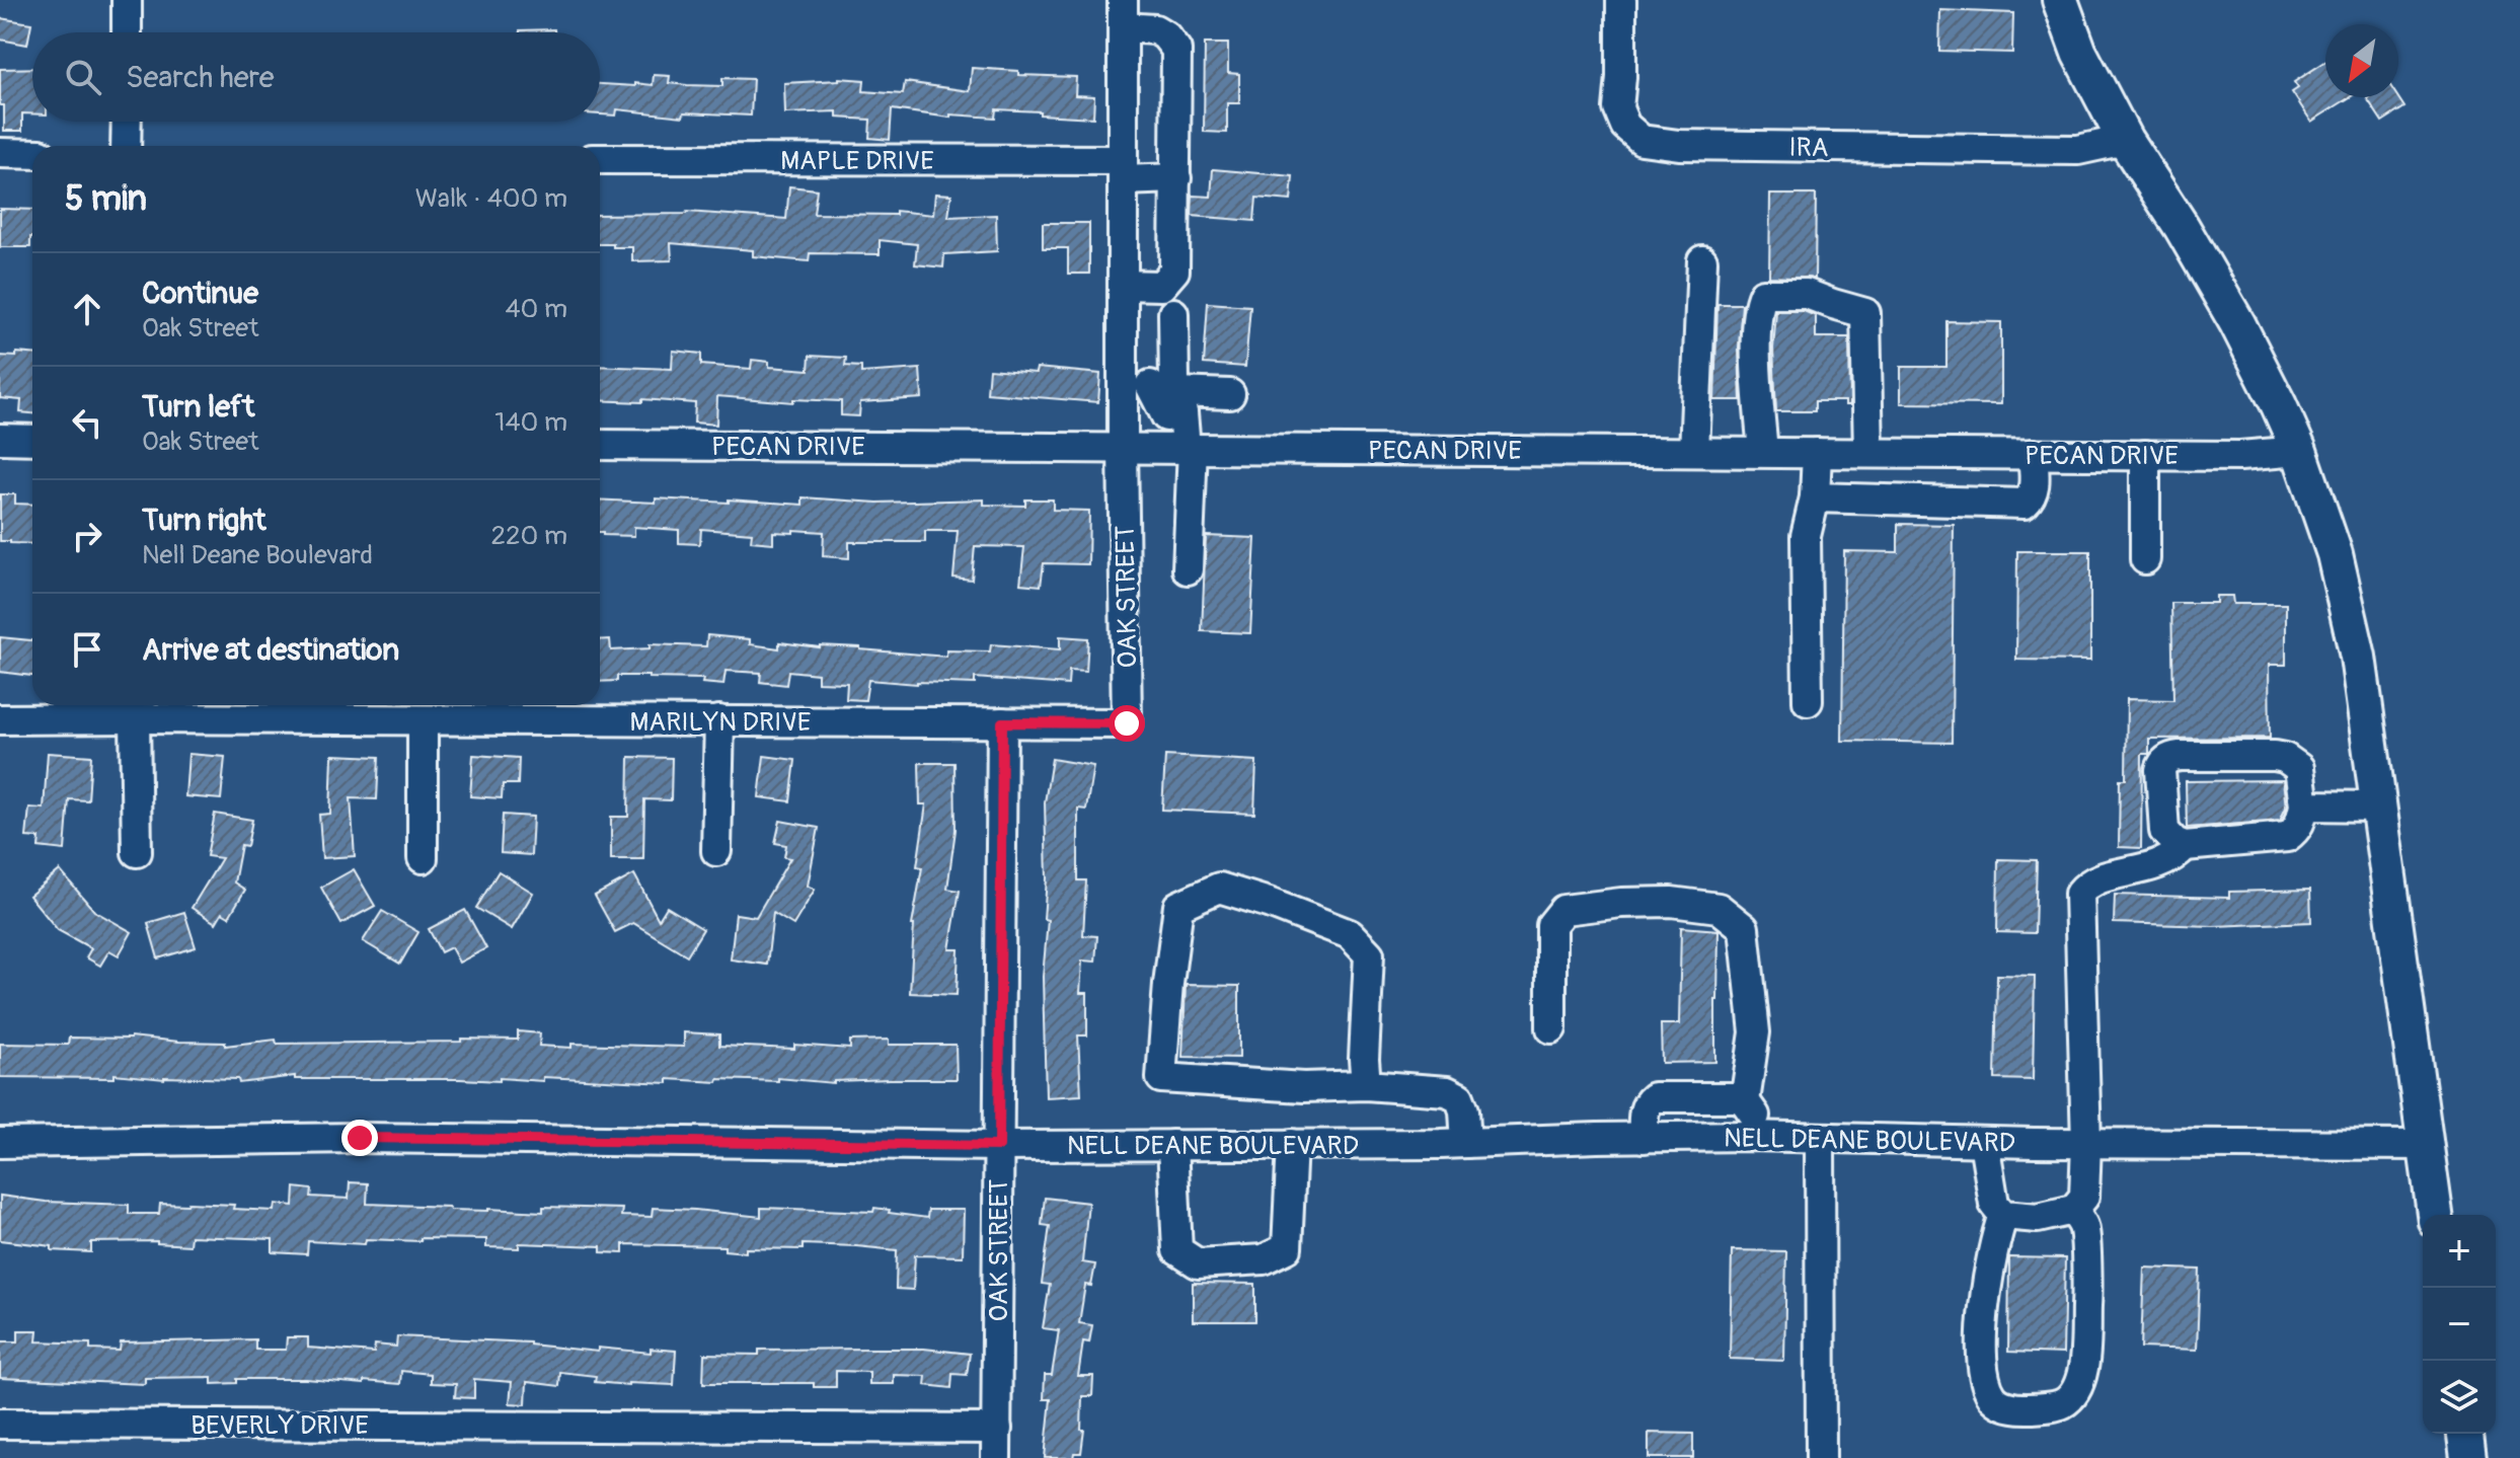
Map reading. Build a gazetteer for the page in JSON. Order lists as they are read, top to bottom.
{
  "streets": {
    "street": [
      "IRA",
      "MAPLE DRIVE",
      "PECAN DRIVE",
      "OAK STREET",
      "MARILYN DRIVE",
      "NELL DEANE BOULEVARD",
      "BEVERLY DRIVE"
    ]
  },
  "crossings": [
    ["MAPLE DRIVE", "OAK STREET"],
    ["PECAN DRIVE", "OAK STREET"],
    ["OAK STREET", "MARILYN DRIVE"],
    ["OAK STREET", "NELL DEANE BOULEVARD"],
    ["OAK STREET", "BEVERLY DRIVE"]
  ],
  "north": "bottom left",
  "page": {
    "search": "Search here",
    "heading": ["5 min", "Walk · 400 m"],
    "list": [
      ["Continue", "Oak Street", "40 m"],
      ["Turn left", "Oak Street", "140 m"],
      ["Turn right", "Nell Deane Boulevard", "220 m"],
      "Arrive at destination"
    ],
    "map_buttons": ["+", "−"]
  }
}
